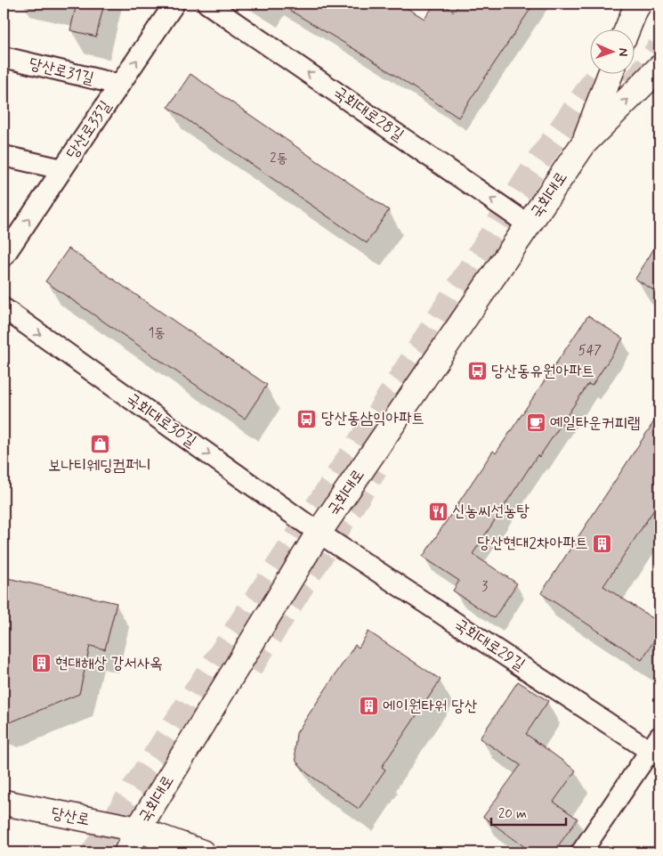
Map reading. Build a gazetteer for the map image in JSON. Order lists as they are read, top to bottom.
{
  "streets": {
    "main road": ["국회대로", "당산로"],
    "street": [
      "당산로31길",
      "국회대로28길",
      "당산로33길",
      "국회대로30길",
      "국회대로29길"
    ]
  },
  "crossings": [
    ["당산로31길", "당산로33길"],
    ["국회대로28길", "국회대로"],
    ["국회대로", "국회대로30길"],
    ["국회대로", "국회대로29길"],
    ["국회대로", "당산로"],
    ["국회대로30길", "국회대로29길"]
  ],
  "one_way": ["국회대로28길", "당산로33길", "국회대로30길"],
  "places": {
    "bus stop": ["당산동유원아파트", "당산동삼익아파트"],
    "cafe": ["예일타운커피랩"],
    "shop": ["보나티웨딩컴퍼니"],
    "restaurant": ["신농씨선농탕"],
    "building": ["당산현대2차아파트", "현대해상 강서사옥", "에이원타워 당산"]
  },
  "house_numbers": [
    "2동",
    "1동",
    "547",
    "3"
  ],
  "scale_bar": "20 m",
  "north": "right"
}
